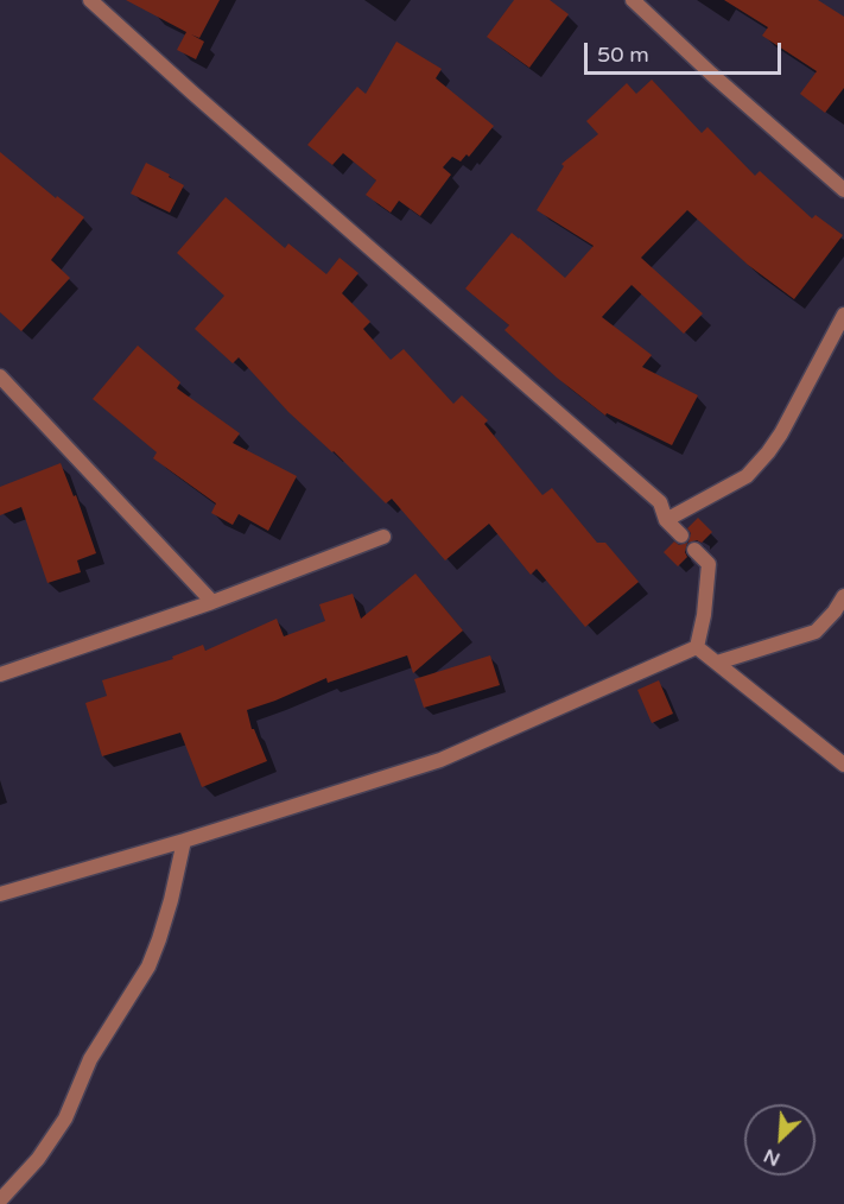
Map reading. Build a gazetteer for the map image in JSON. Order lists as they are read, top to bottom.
{
  "scale_bar": "50 m",
  "north": "bottom left"
}
